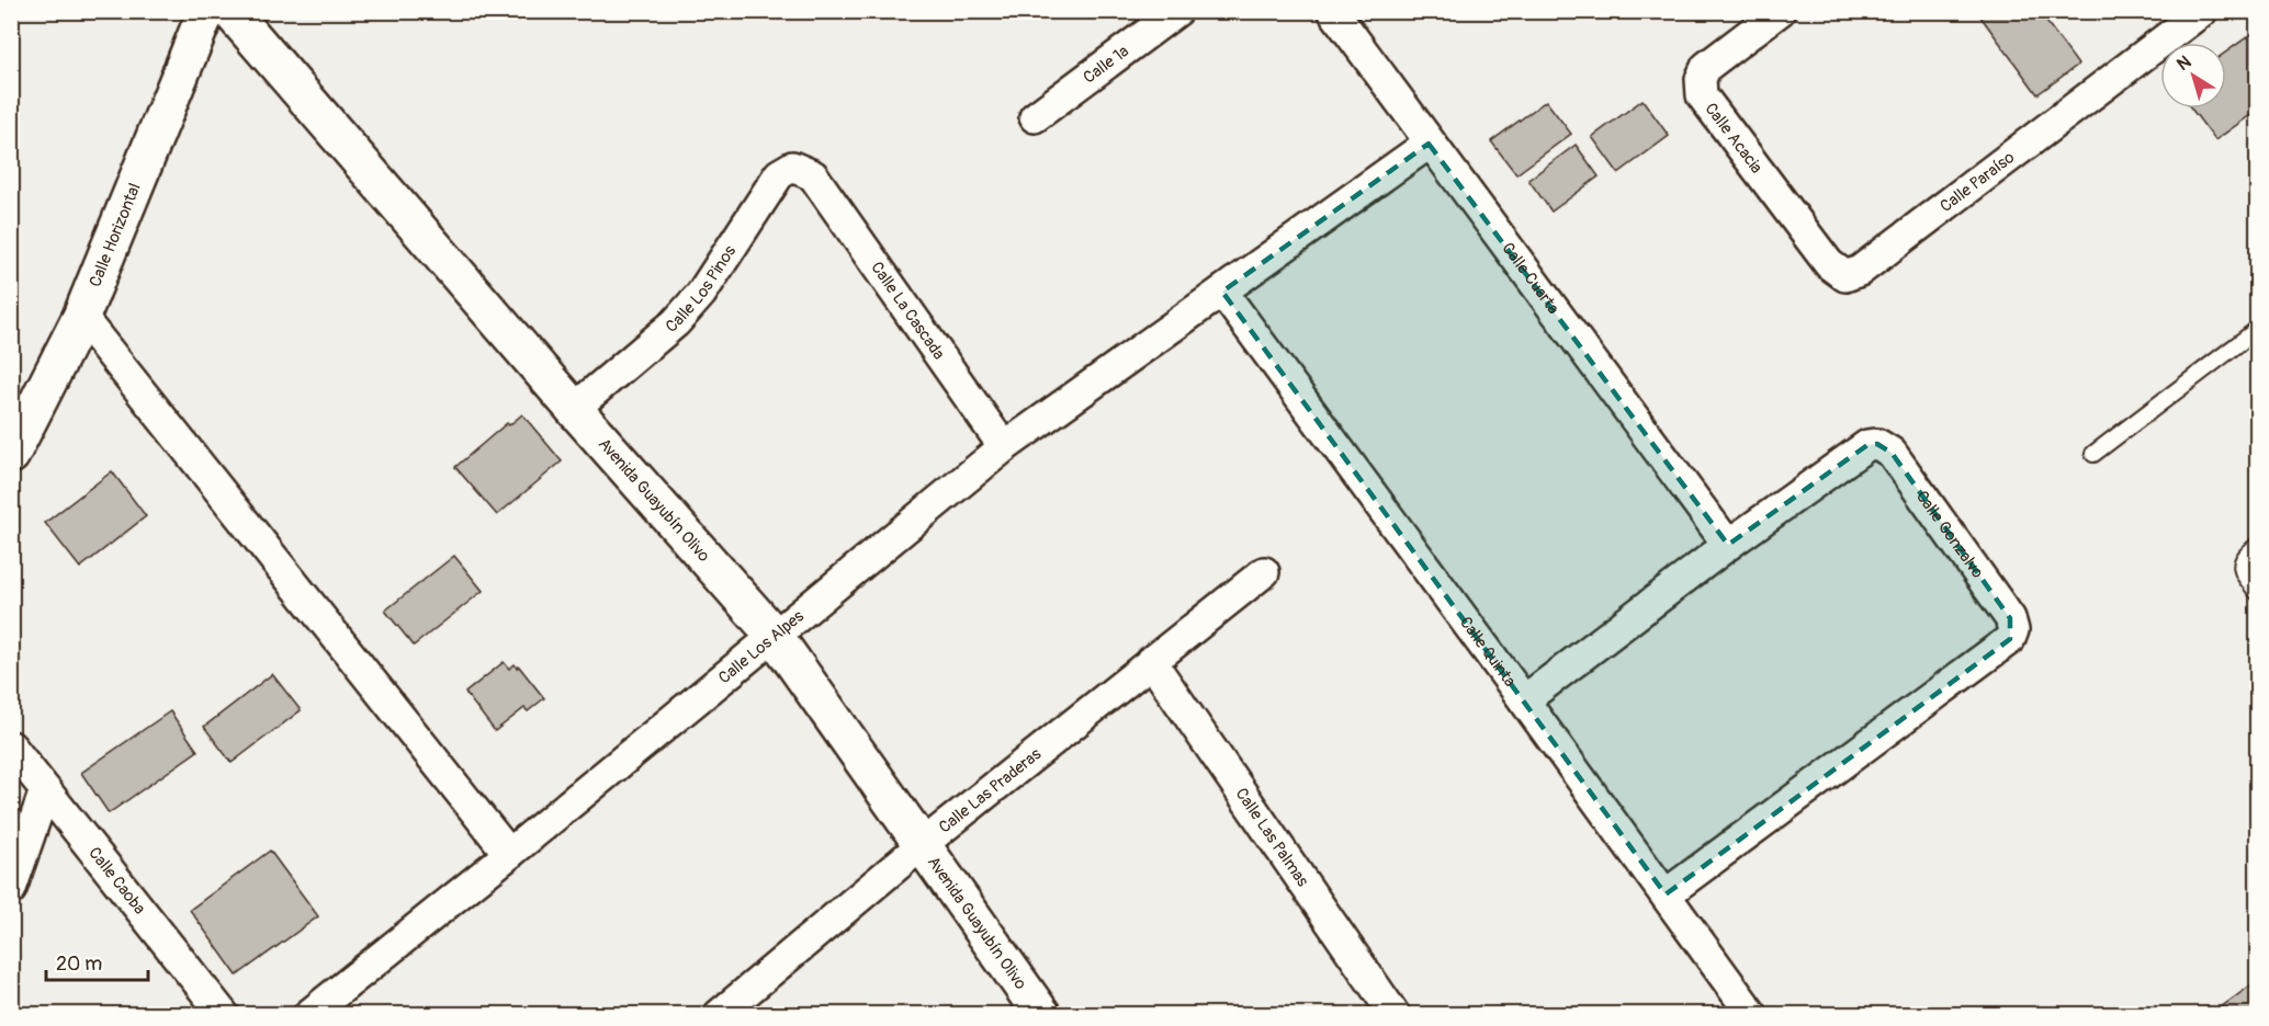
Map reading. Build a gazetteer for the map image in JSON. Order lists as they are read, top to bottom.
{
  "streets": {
    "main road": ["Calle Horizontal", "Avenida Guayubín Olivo"],
    "street": [
      "Calle 1a",
      "Calle Acacia",
      "Calle Paraíso",
      "Calle Cuarta",
      "Calle Los Pinos",
      "Calle La Cascada",
      "Calle Gonzalvo",
      "Calle Los Alpes",
      "Calle Quinta",
      "Calle Las Praderas",
      "Calle Las Palmas",
      "Calle Caoba"
    ]
  },
  "crossings": [
    ["Calle Acacia", "Calle Paraíso"],
    ["Calle Cuarta", "Calle Gonzalvo"],
    ["Calle Cuarta", "Calle Los Alpes"],
    ["Calle Los Pinos", "Calle La Cascada"],
    ["Calle Los Pinos", "Avenida Guayubín Olivo"],
    ["Calle La Cascada", "Calle Los Alpes"],
    ["Avenida Guayubín Olivo", "Calle Los Alpes"],
    ["Avenida Guayubín Olivo", "Calle Las Praderas"],
    ["Calle Gonzalvo", "Calle Quinta"],
    ["Calle Los Alpes", "Calle Quinta"],
    ["Calle Las Praderas", "Calle Las Palmas"]
  ],
  "scale_bar": "20 m",
  "north": "top left"
}
